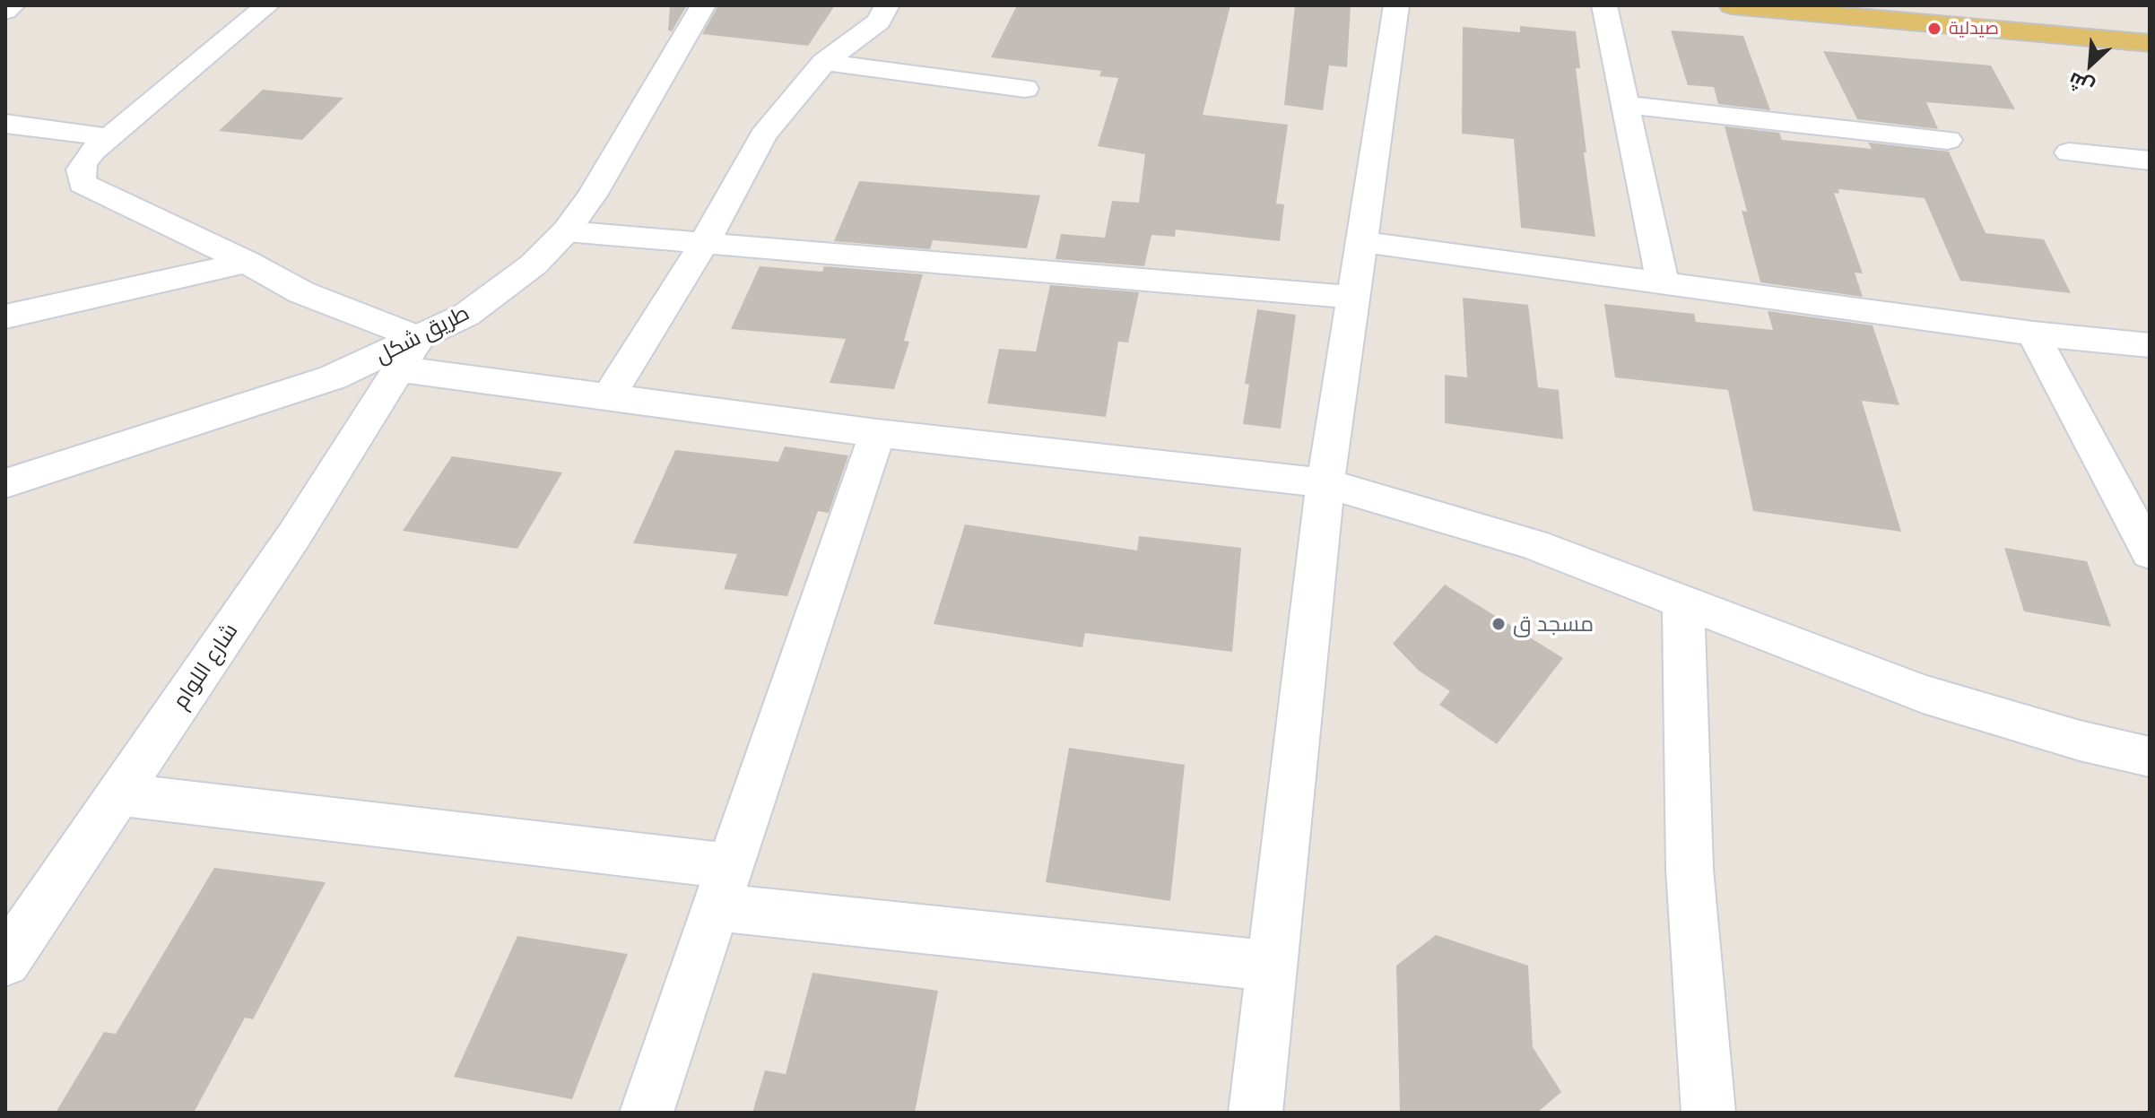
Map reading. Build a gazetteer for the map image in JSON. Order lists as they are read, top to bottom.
{
  "streets": {
    "street": ["طريق شكل", "شارع اللوام"]
  },
  "crossings": [
    ["طريق شكل", "شارع اللوام"]
  ],
  "places": ["صيدلية", "مسجد ق"],
  "north": "bottom left"
}
